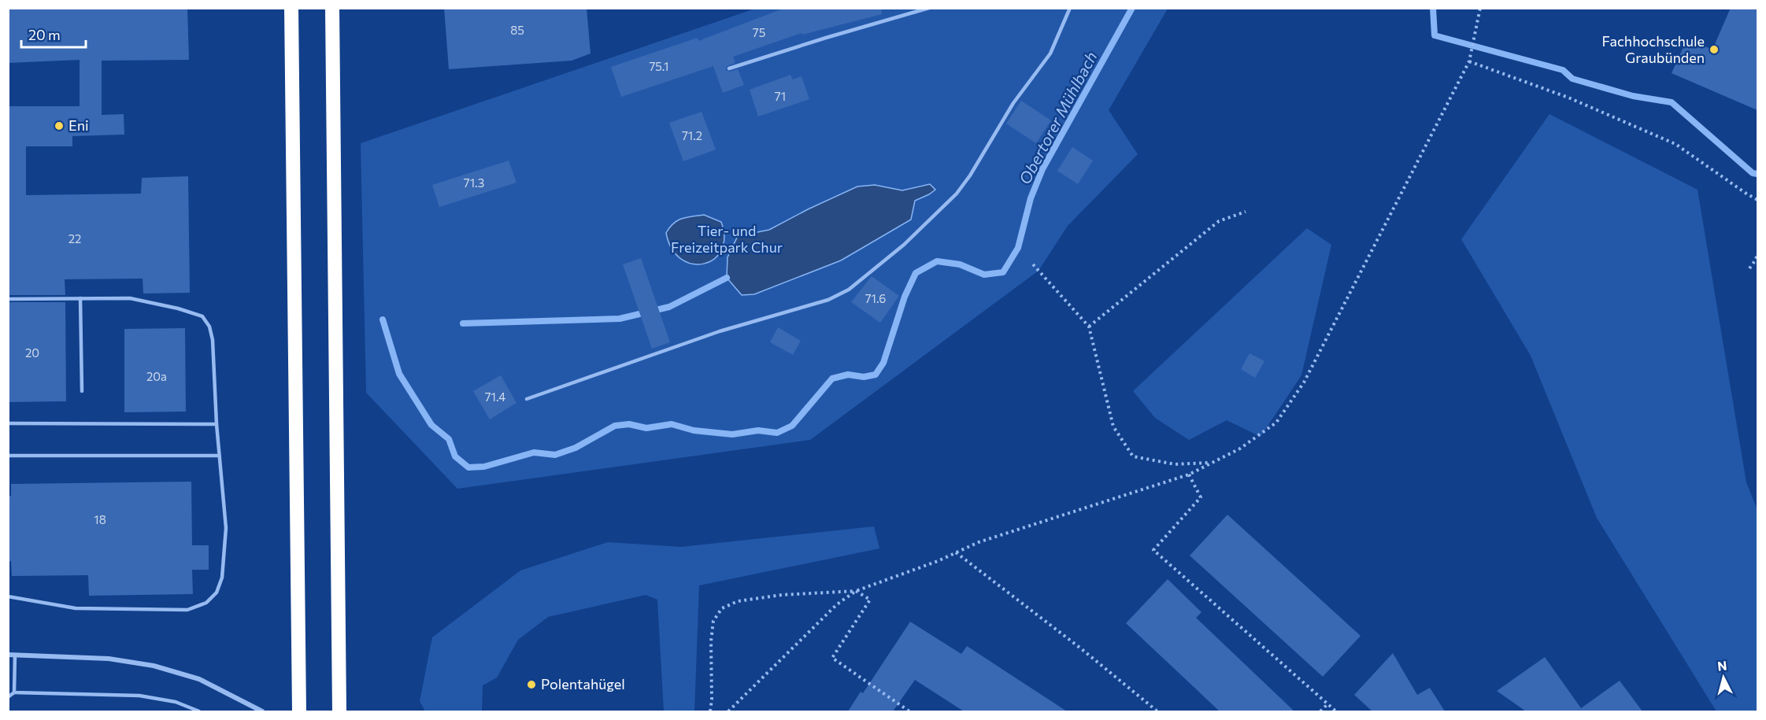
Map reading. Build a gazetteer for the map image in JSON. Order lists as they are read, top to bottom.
{
  "water": ["Obertorer Mühlbach"],
  "parks": ["Tier- und Freizeitpark Chur"],
  "places": ["Fachhochschule Graubünden", "Eni", "Polentahügel"],
  "house_numbers": [
    "85",
    "75",
    "75.1",
    "71",
    "71.2",
    "71.3",
    "22",
    "71.6",
    "20",
    "20a",
    "71.4",
    "18"
  ],
  "scale_bar": "20 m",
  "north": "top"
}
